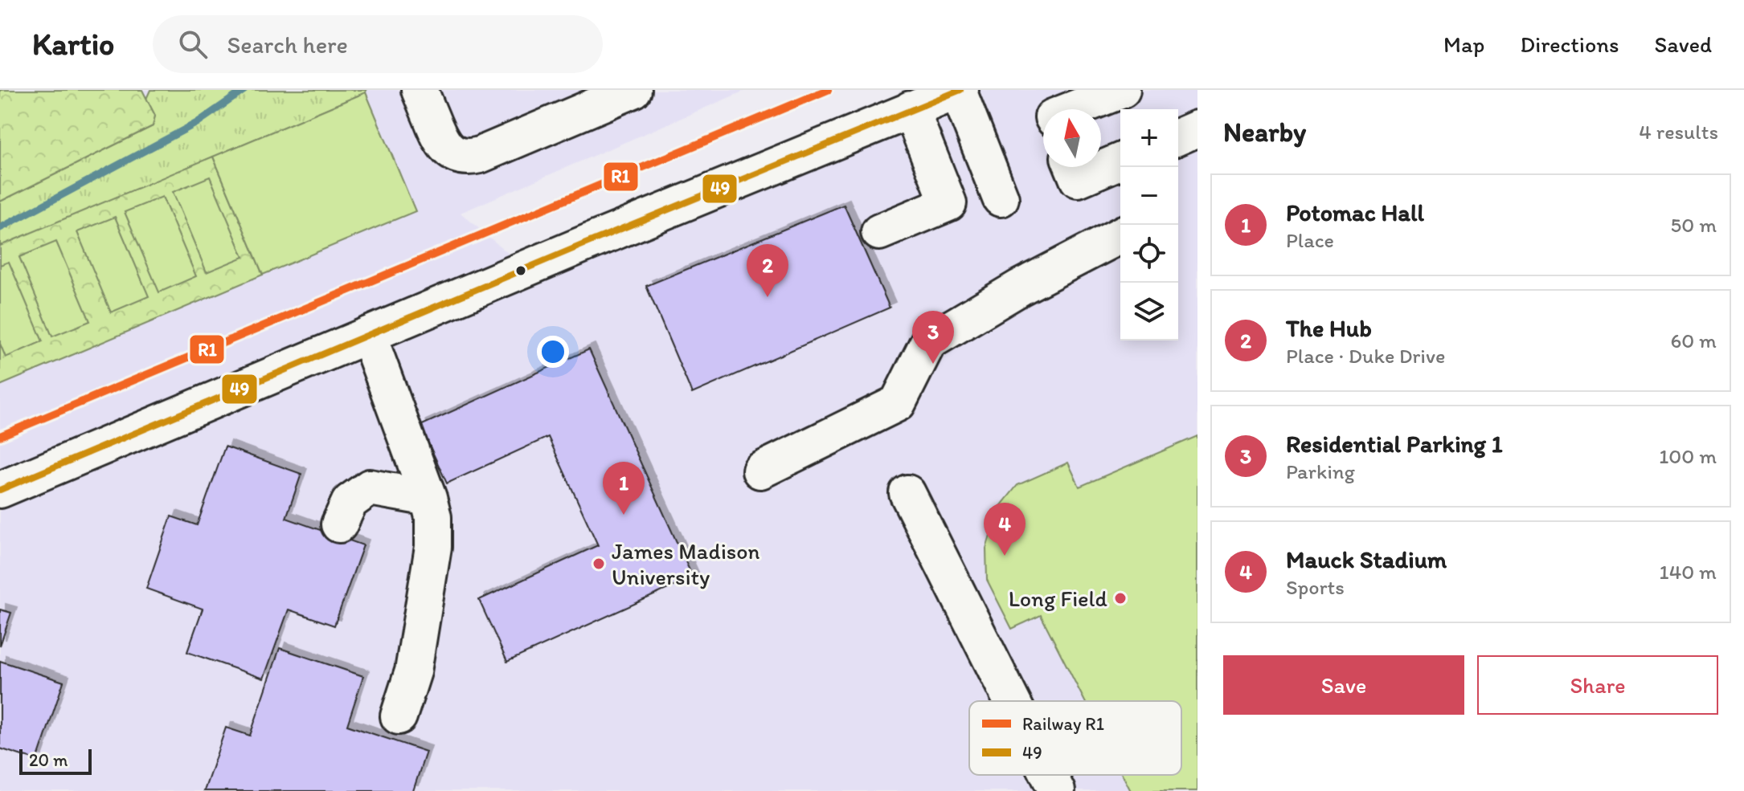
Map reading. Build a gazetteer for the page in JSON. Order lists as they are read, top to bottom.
{
  "places": ["James Madison University", "Long Field"],
  "lines": ["rail line R1", "transit line 49"],
  "legend": ["Railway R1", "49"],
  "scale_bar": "20 m",
  "north": "top",
  "page": {
    "header": "Kartio",
    "search": "Search here",
    "nav": ["Map", "Directions", "Saved"],
    "heading": ["Nearby", "4 results"],
    "map_buttons": ["+", "−"],
    "list": [
      {
        "mark": "1",
        "name": "Potomac Hall",
        "note": "Place",
        "value": "50 m"
      },
      {
        "mark": "2",
        "name": "The Hub",
        "note": "Place · Duke Drive",
        "value": "60 m"
      },
      {
        "mark": "3",
        "name": "Residential Parking 1",
        "note": "Parking",
        "value": "100 m"
      },
      {
        "mark": "4",
        "name": "Mauck Stadium",
        "note": "Sports",
        "value": "140 m"
      }
    ],
    "pins": [
      "2",
      "3",
      "1",
      "4"
    ],
    "buttons": ["Save", "Share"],
    "scale": "20 m"
  }
}
